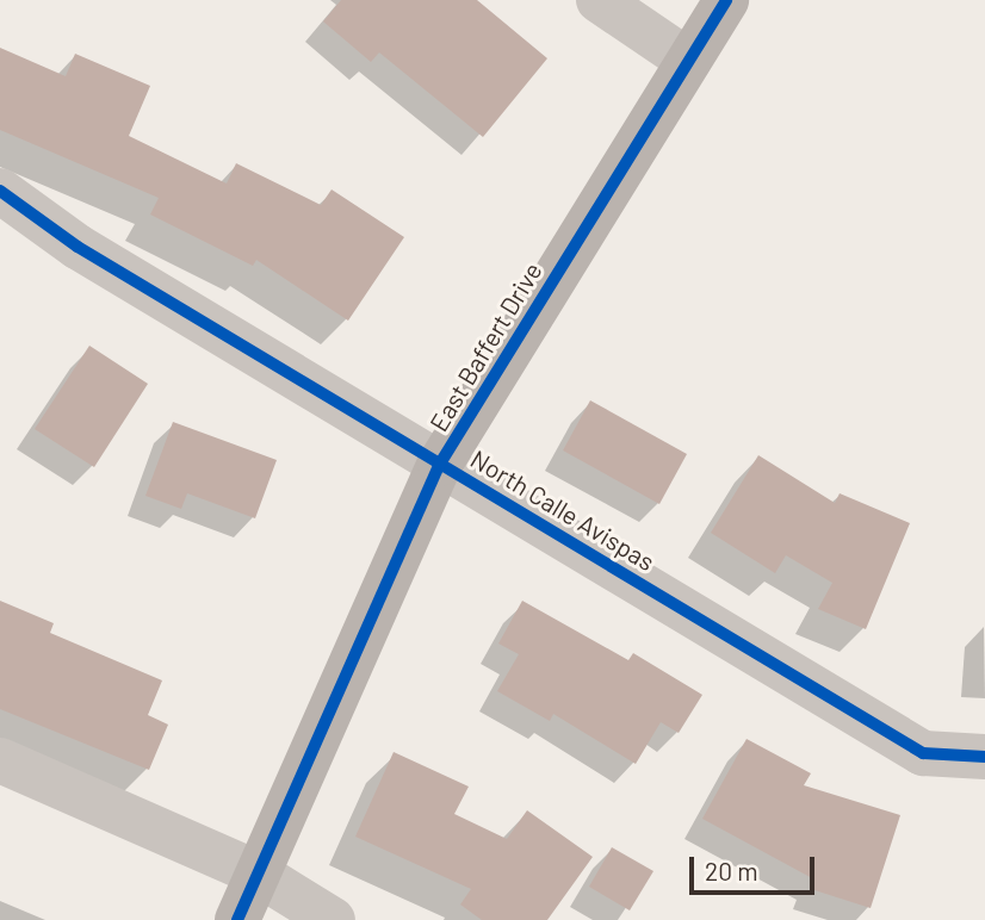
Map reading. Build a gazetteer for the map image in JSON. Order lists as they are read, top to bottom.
{
  "streets": {
    "street": ["East Baffert Drive", "North Calle Avispas"]
  },
  "crossings": [
    ["East Baffert Drive", "North Calle Avispas"]
  ],
  "scale_bar": "20 m"
}
